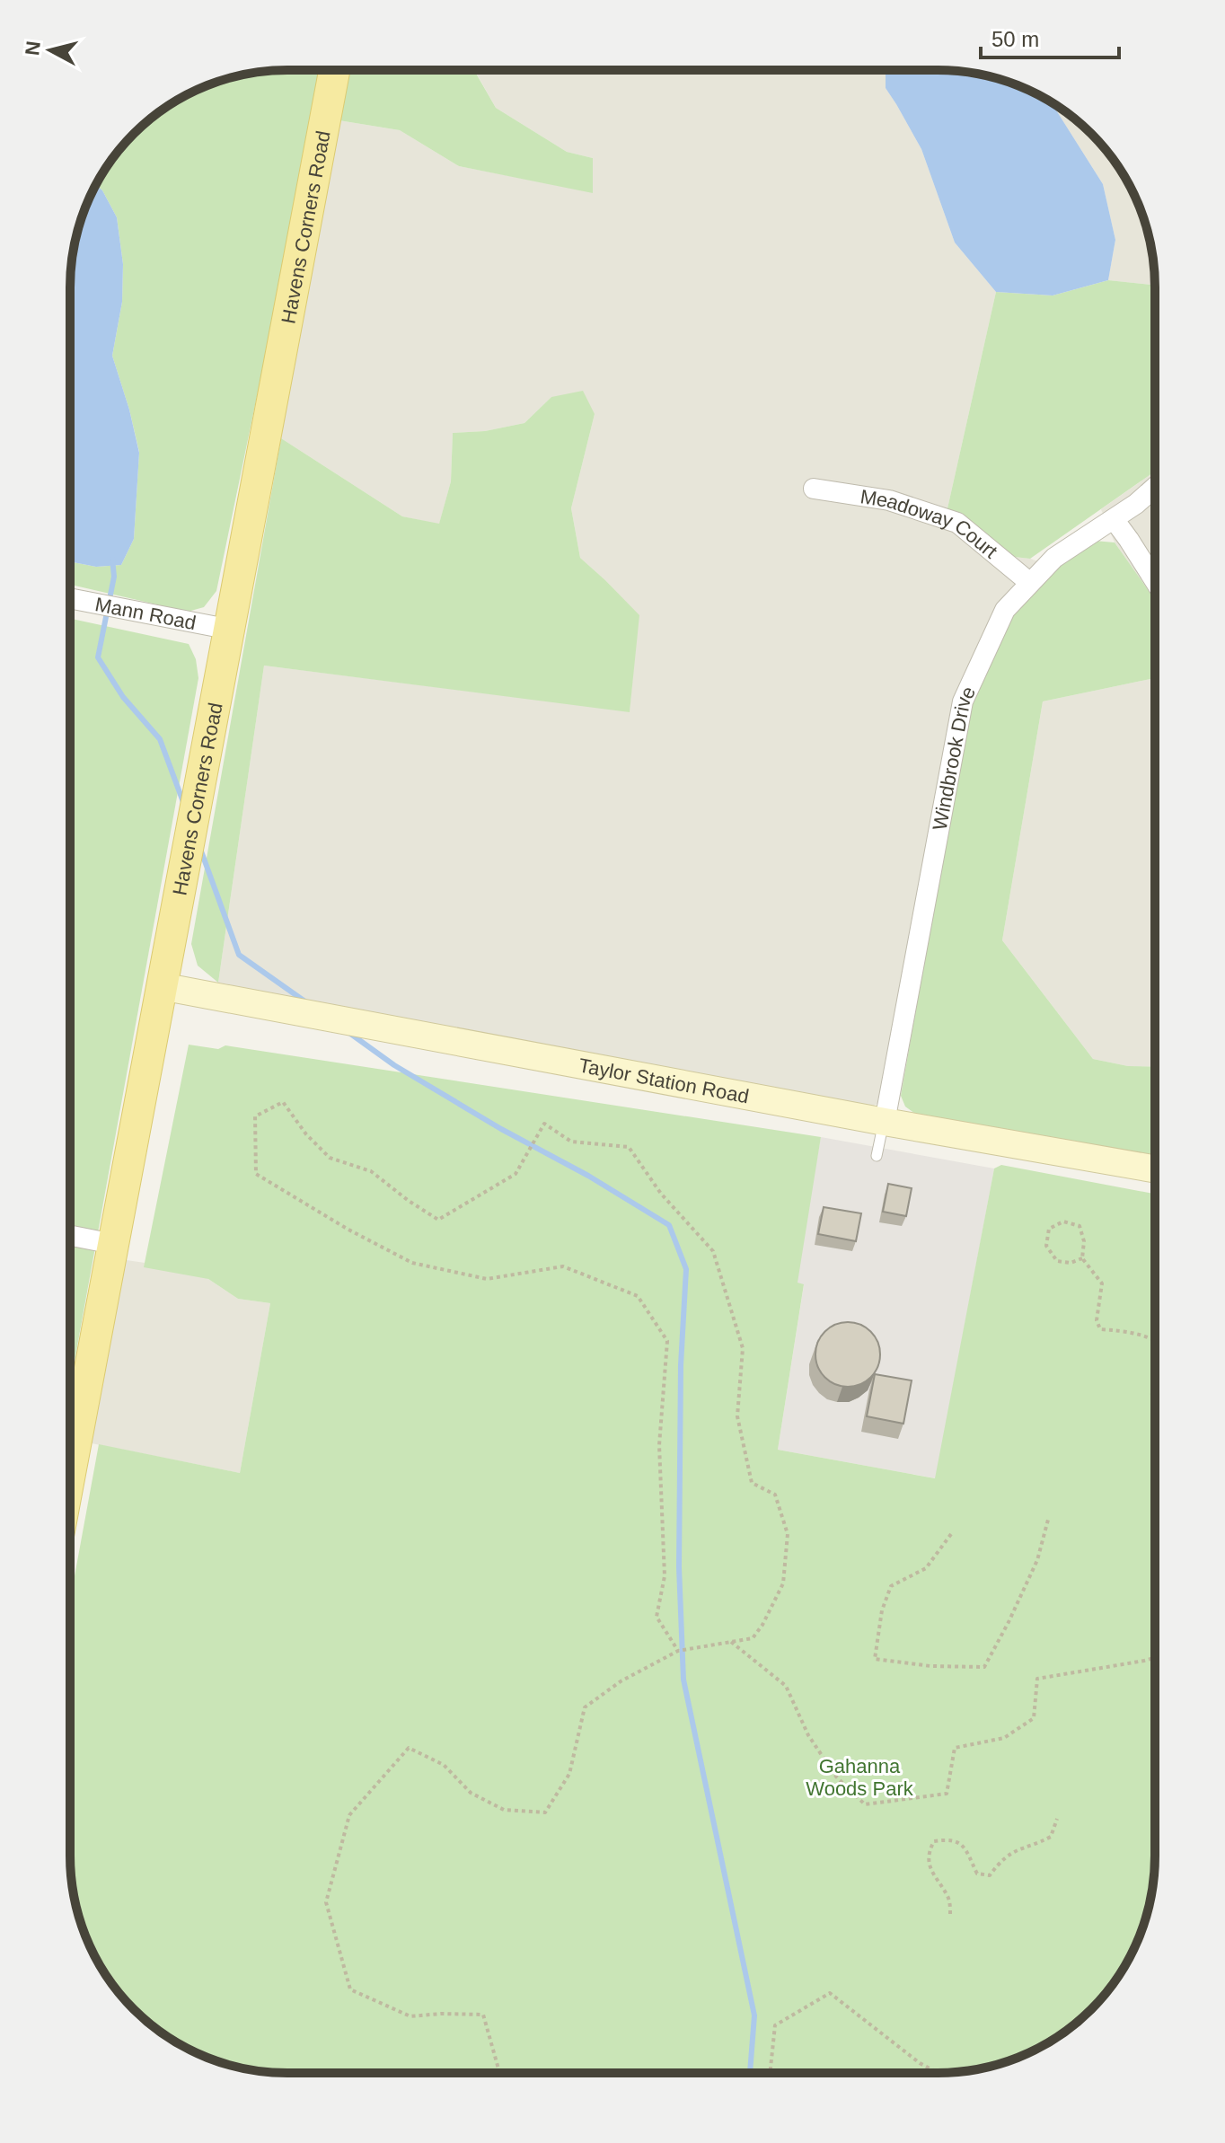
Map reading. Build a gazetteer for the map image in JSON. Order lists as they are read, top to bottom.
{
  "streets": {
    "main road": ["Havens Corners Road", "Taylor Station Road"],
    "street": ["Meadoway Court", "Mann Road", "Windbrook Drive"]
  },
  "crossings": [
    ["Havens Corners Road", "Mann Road"],
    ["Havens Corners Road", "Taylor Station Road"],
    ["Meadoway Court", "Windbrook Drive"],
    ["Windbrook Drive", "Taylor Station Road"]
  ],
  "parks": ["Gahanna Woods Park"],
  "scale_bar": "50 m",
  "north": "left"
}
